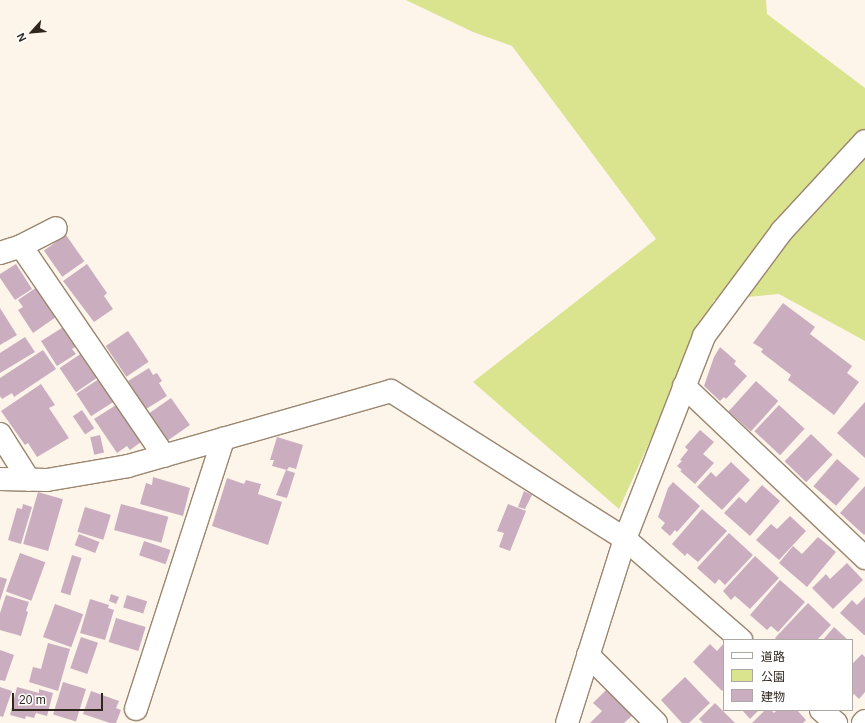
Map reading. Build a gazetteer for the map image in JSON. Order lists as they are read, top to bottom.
{
  "legend": ["道路", "公園", "建物"],
  "scale_bar": "20 m",
  "north": "bottom left"
}
